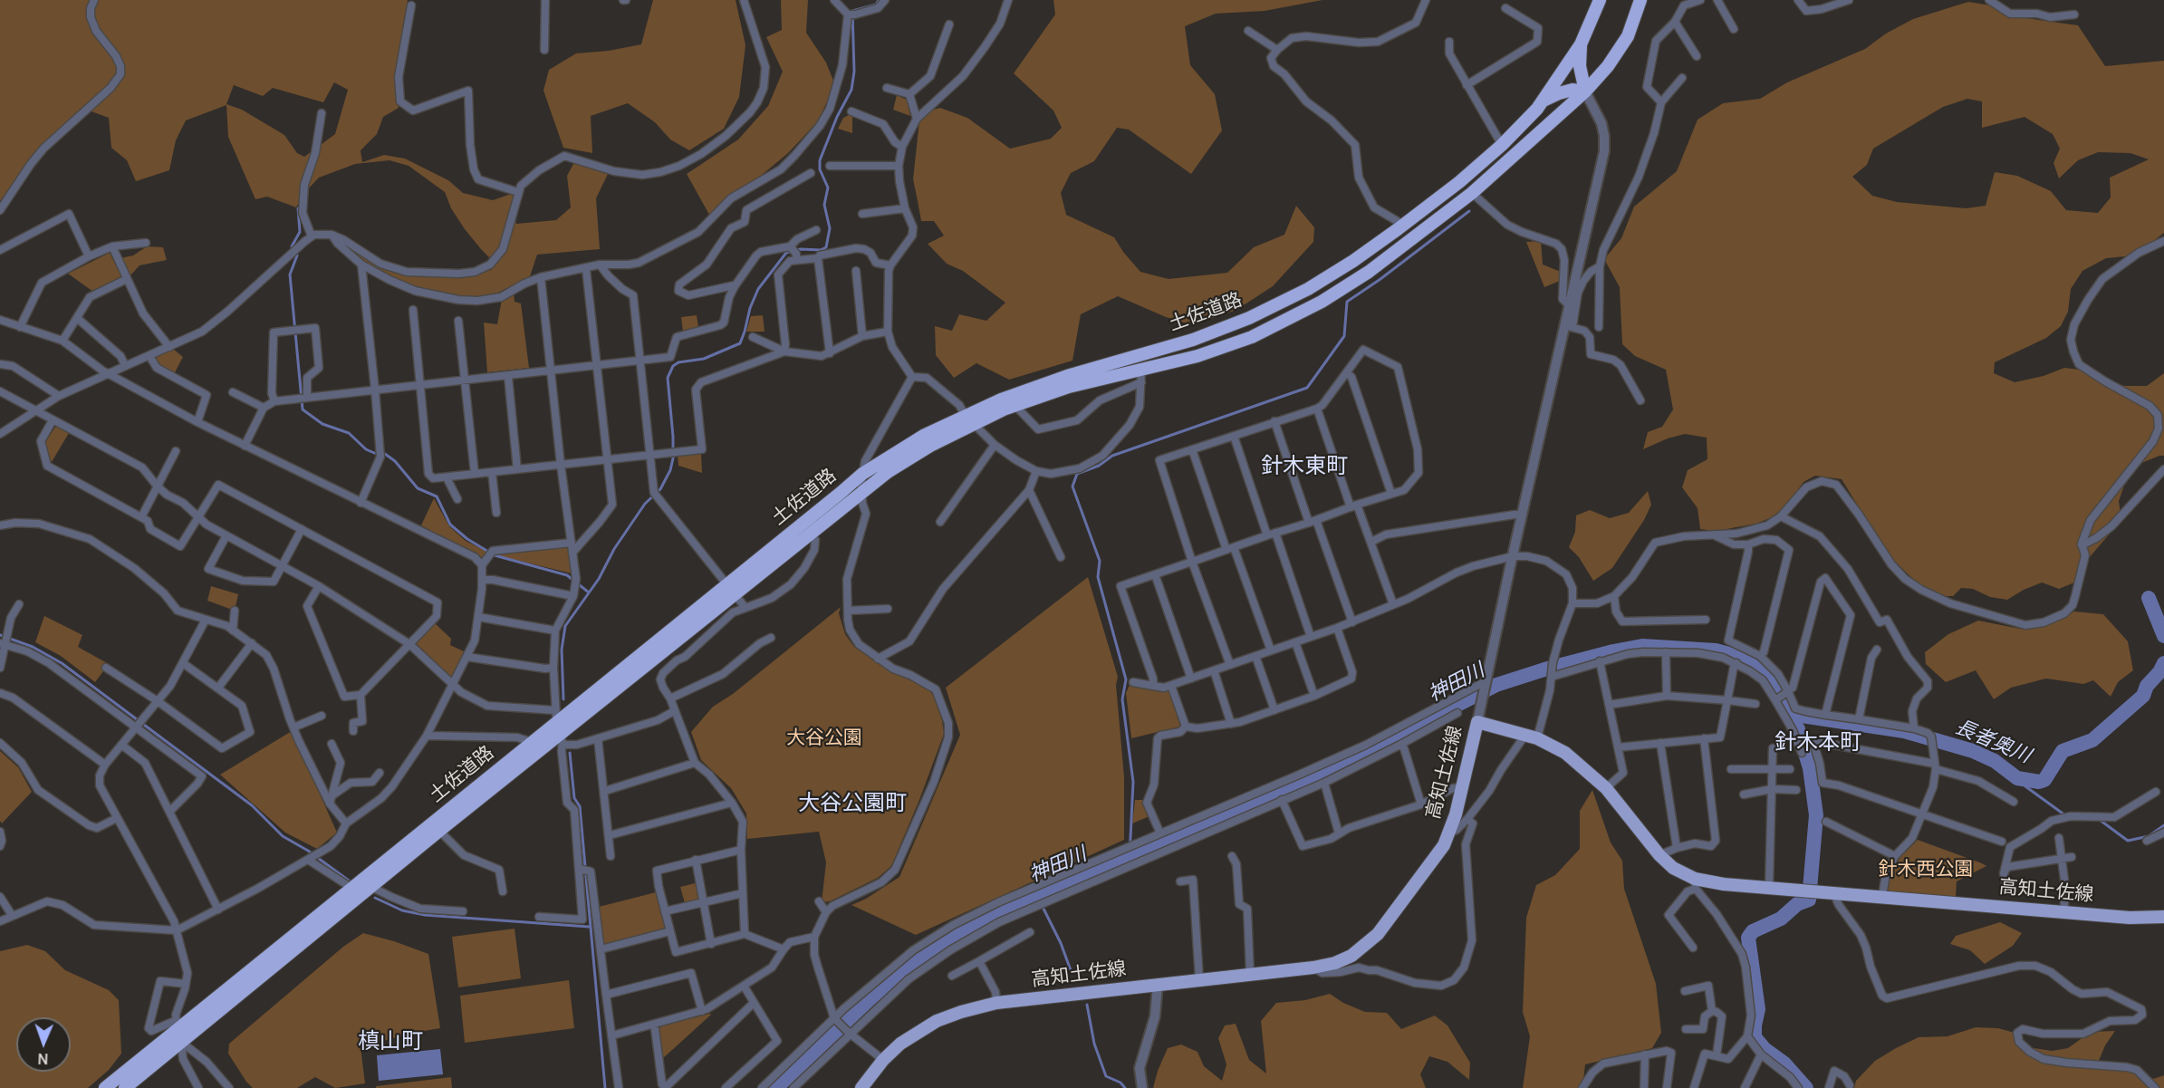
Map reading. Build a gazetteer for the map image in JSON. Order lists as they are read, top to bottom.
{
  "streets": {
    "highway": ["土佐道路"],
    "main road": ["高知土佐線"]
  },
  "districts": [
    "針木東町",
    "針木本町",
    "大谷公園町",
    "槙山町"
  ],
  "water": ["神田川", "長者奥川"],
  "parks": ["大谷公園", "針木西公園"],
  "north": "bottom"
}
